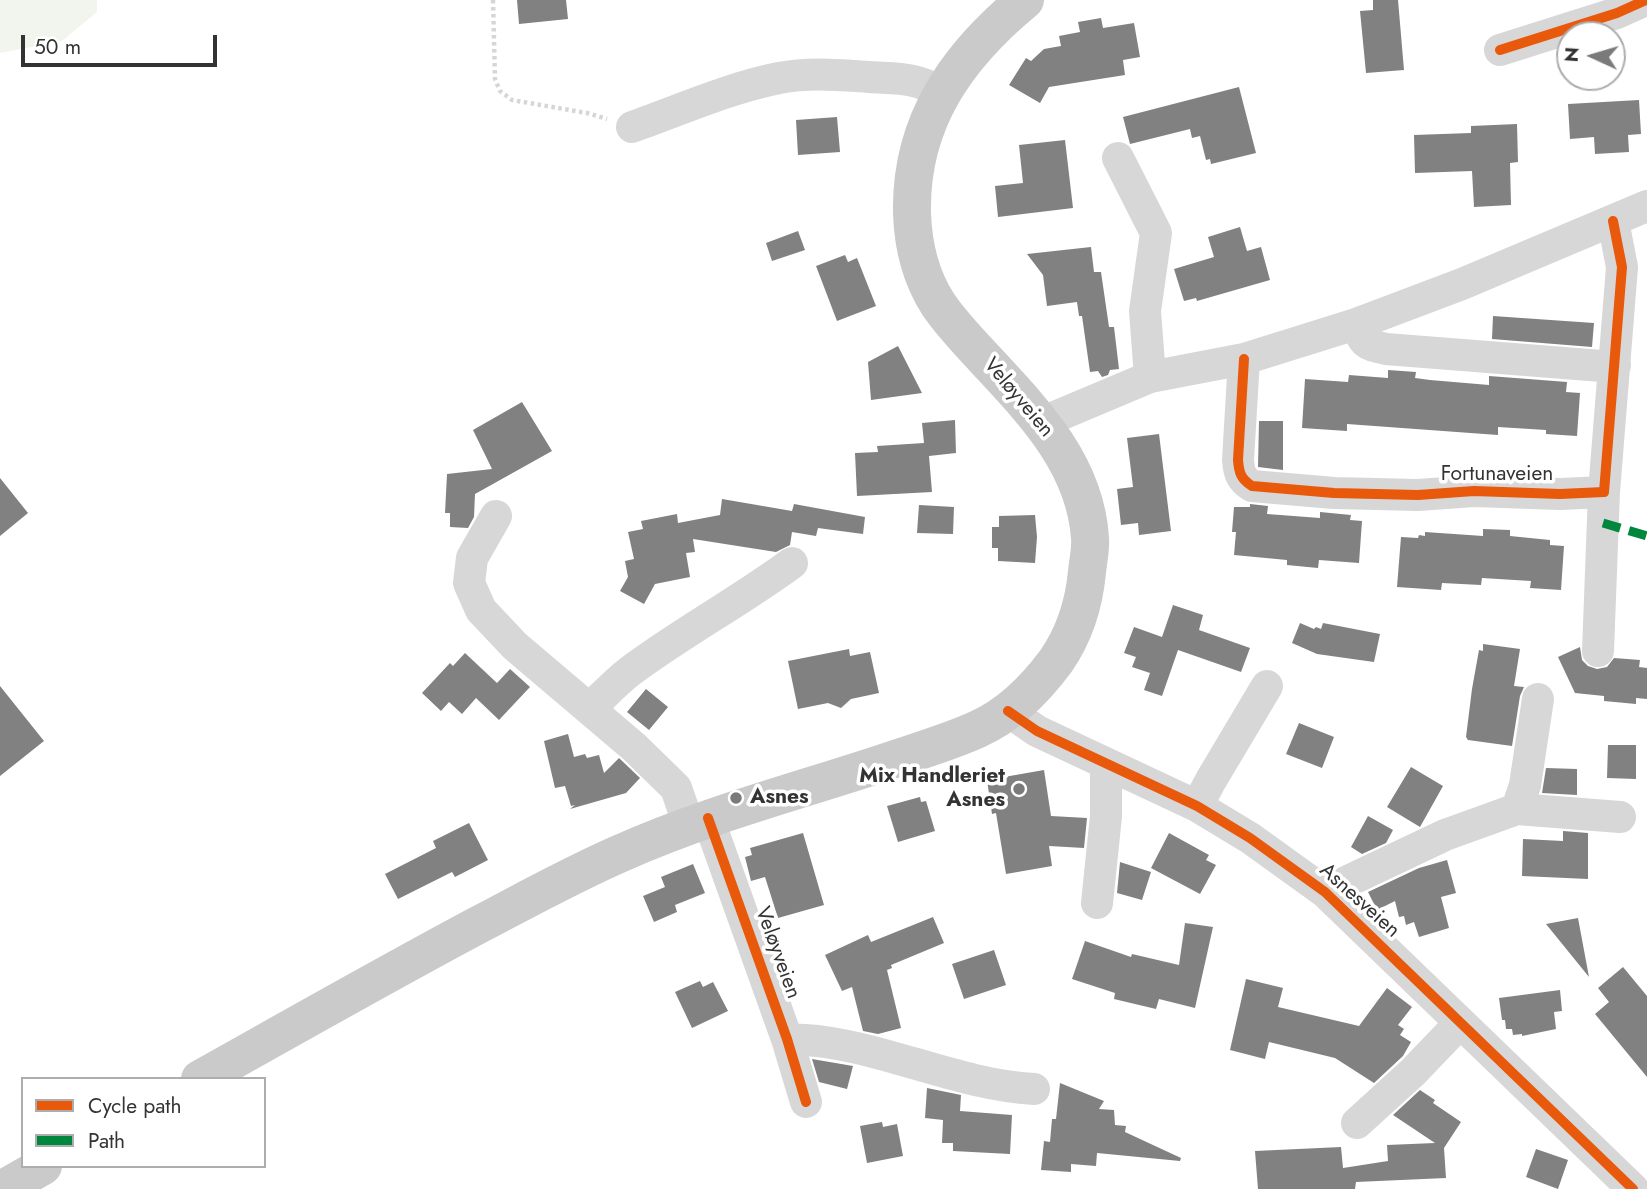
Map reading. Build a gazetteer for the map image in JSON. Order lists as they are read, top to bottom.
{
  "streets": {
    "main road": ["Veløyveien"],
    "street": ["Fortunaveien", "Asnesveien"]
  },
  "crossings": [
    ["Veløyveien", "Asnesveien"]
  ],
  "places": ["Mix Handleriet Asnes", "Asnes"],
  "legend": ["Cycle path", "Path"],
  "scale_bar": "50 m",
  "north": "left"
}
